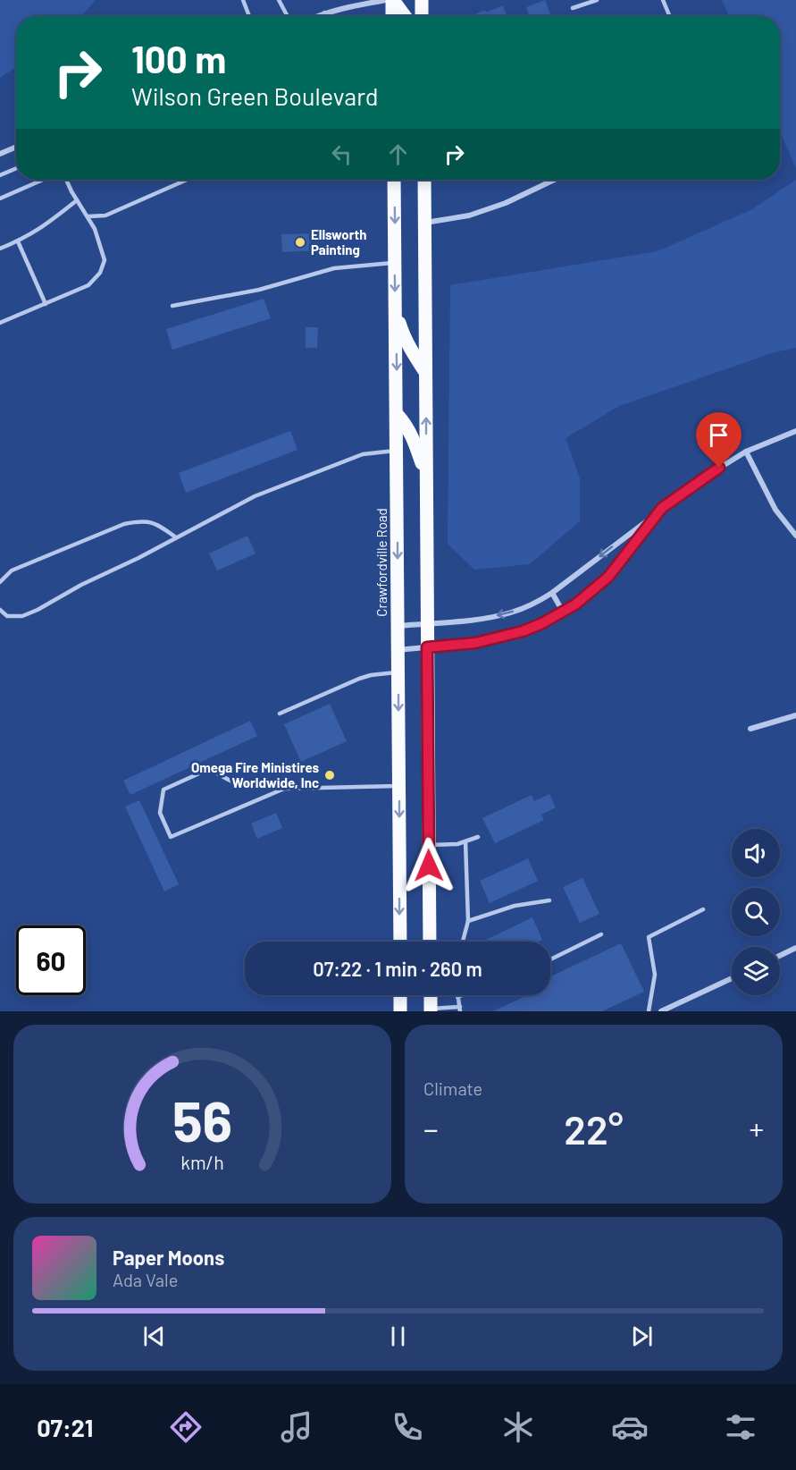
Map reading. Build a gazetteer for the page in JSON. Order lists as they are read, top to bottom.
{
  "streets": {
    "main road": ["Crawfordville Road"]
  },
  "places": ["Ellsworth Painting", "Omega Fire Ministires Worldwide, Inc"],
  "page": {
    "turn": ["100 m", "Wilson Green Boulevard"],
    "limit": "60",
    "trip": "07:22 · 1 min · 260 m",
    "tile": "Climate",
    "heat": ["−", "22°", "+"],
    "song": ["Paper Moons", "Ada Vale"],
    "tabs": "07:21",
    "gauge": ["56", "km/h"]
  }
}
